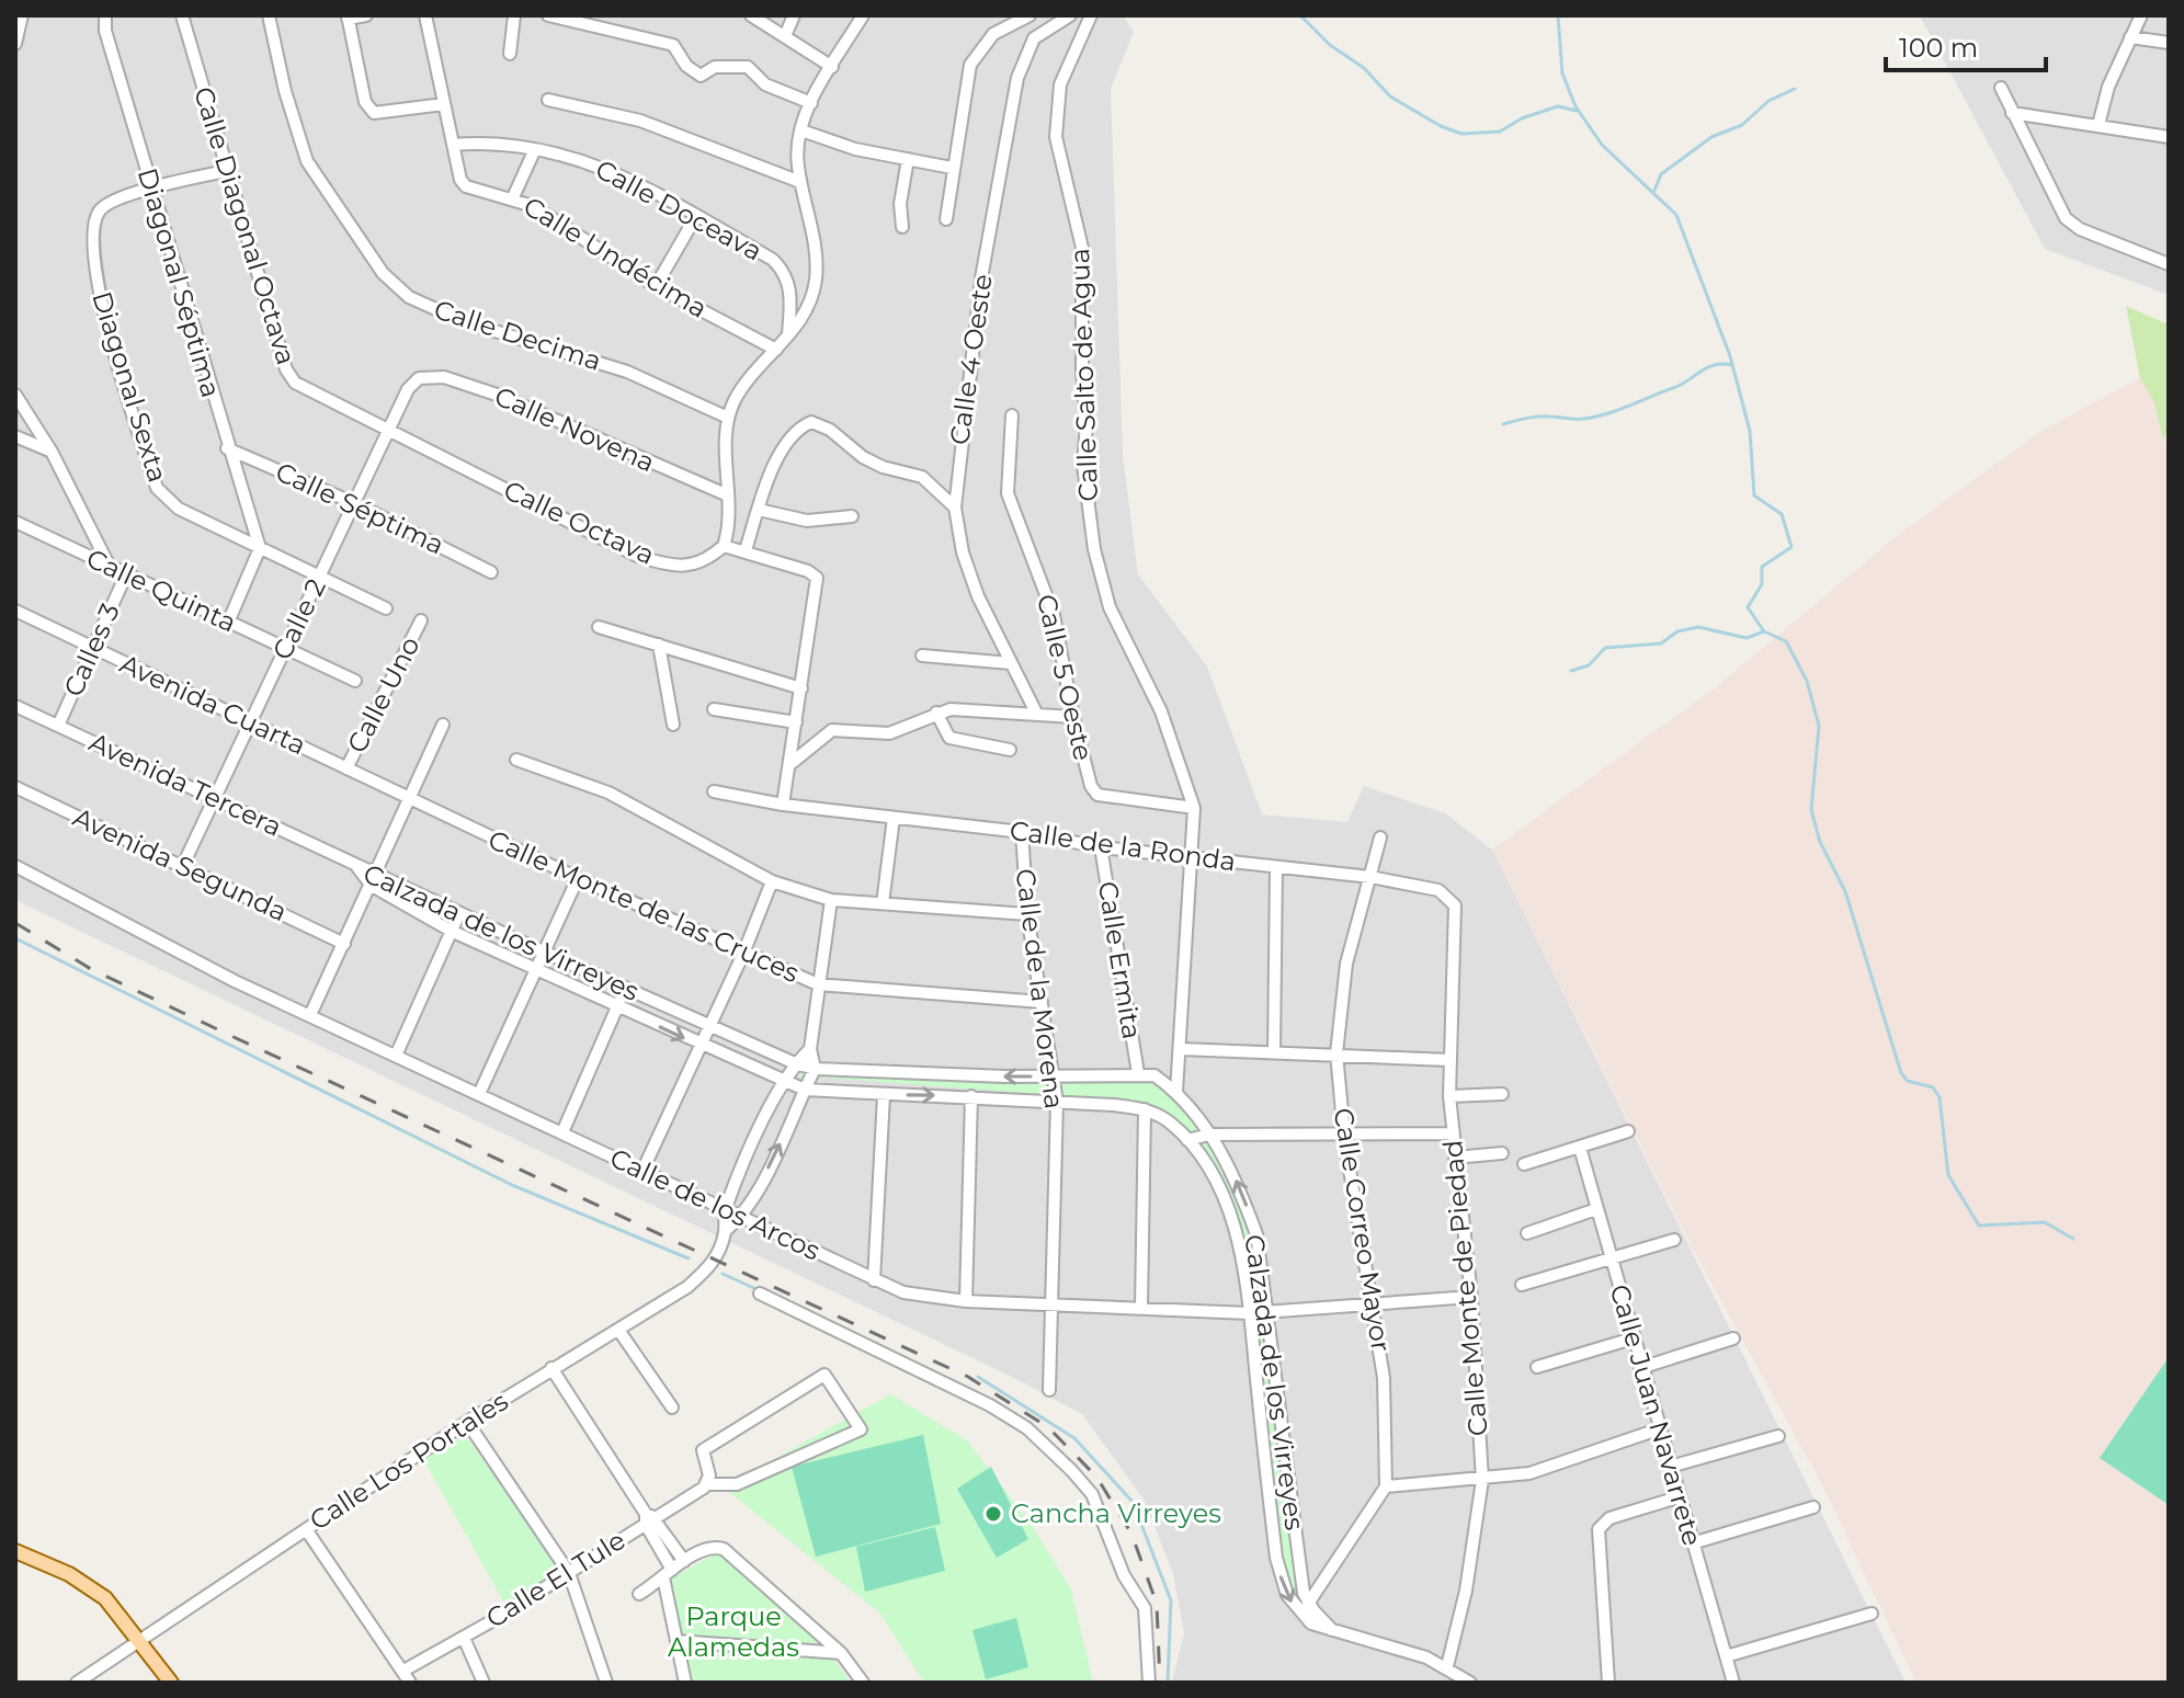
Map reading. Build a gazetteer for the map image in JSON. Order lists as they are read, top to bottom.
{
  "streets": {
    "street": [
      "Calle Doceava",
      "Calle Diagonal Octava",
      "Calle Undécima",
      "Diagonal Séptima",
      "Calle Decima",
      "Calle 4 Oeste",
      "Calle Salto de Agua",
      "Diagonal Sexta",
      "Calle Novena",
      "Calle Séptima",
      "Calle Octava",
      "Calle Quinta",
      "Calle 2",
      "Calles 3",
      "Calle 5 Oeste",
      "Calle Uno",
      "Avenida Cuarta",
      "Avenida Tercera",
      "Calle de la Ronda",
      "Avenida Segunda",
      "Calle Monte de las Cruces",
      "Calzada de los Virreyes",
      "Calle Ermita",
      "Calle de la Morena",
      "Calle de los Arcos",
      "Calle Correo Mayor",
      "Calle Monte de Piedad",
      "Calle Juan Navarrete",
      "Calle Los Portales",
      "Calle El Tule"
    ]
  },
  "crossings": [
    ["Calle Doceava", "Calle Undécima"],
    ["Calle Diagonal Octava", "Calle Octava"],
    ["Calle Diagonal Octava", "Calle 2"],
    ["Diagonal Séptima", "Diagonal Sexta"],
    ["Diagonal Séptima", "Calle Séptima"],
    ["Calle Salto de Agua", "Calle 5 Oeste"],
    ["Calle Salto de Agua", "Calle de la Ronda"],
    ["Calle Salto de Agua", "Calzada de los Virreyes"],
    ["Diagonal Sexta", "Calle 2"],
    ["Calle Novena", "Calle 2"],
    ["Calle Séptima", "Calle 2"],
    ["Calle Octava", "Calle 2"],
    ["Calle Quinta", "Calle 2"],
    ["Calle Quinta", "Calles 3"],
    ["Calle 2", "Avenida Cuarta"],
    ["Calle 2", "Avenida Tercera"],
    ["Calle 2", "Avenida Segunda"],
    ["Calles 3", "Avenida Cuarta"],
    ["Calles 3", "Avenida Tercera"],
    ["Calle Uno", "Avenida Cuarta"],
    ["Avenida Cuarta", "Calle Monte de las Cruces"],
    ["Avenida Tercera", "Calzada de los Virreyes"],
    ["Calle de la Ronda", "Calle Ermita"],
    ["Calle de la Ronda", "Calle de la Morena"],
    ["Calle de la Ronda", "Calle Correo Mayor"],
    ["Calle de la Ronda", "Calle Monte de Piedad"],
    ["Calle Monte de las Cruces", "Calle de la Morena"],
    ["Calzada de los Virreyes", "Calle Ermita"],
    ["Calzada de los Virreyes", "Calle de la Morena"],
    ["Calzada de los Virreyes", "Calle de los Arcos"],
    ["Calzada de los Virreyes", "Calle Monte de Piedad"],
    ["Calzada de los Virreyes", "Calle Los Portales"],
    ["Calle de la Morena", "Calle de los Arcos"],
    ["Calle de los Arcos", "Calle Correo Mayor"],
    ["Calle de los Arcos", "Calle Monte de Piedad"],
    ["Calle de los Arcos", "Calle Los Portales"]
  ],
  "parks": ["Parque Alamedas"],
  "places": ["Cancha Virreyes"],
  "scale_bar": "100 m"
}
